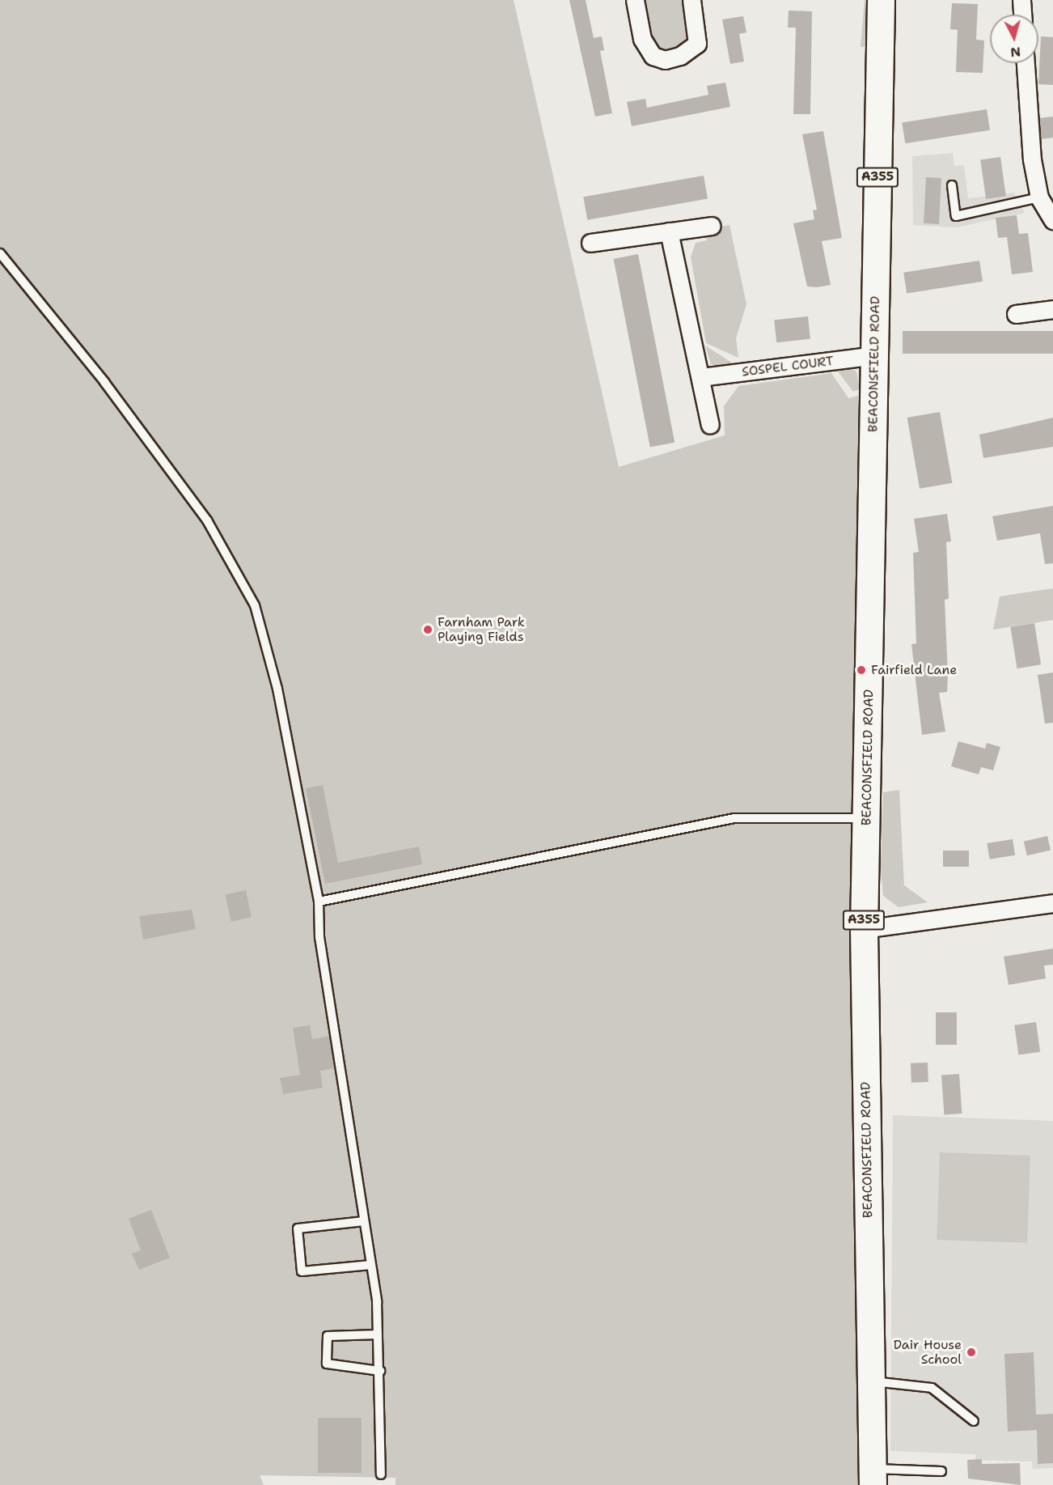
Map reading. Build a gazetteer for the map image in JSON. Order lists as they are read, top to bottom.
{
  "streets": {
    "main road": ["A355", "BEACONSFIELD ROAD"],
    "street": ["SOSPEL COURT"]
  },
  "crossings": [
    ["BEACONSFIELD ROAD", "SOSPEL COURT"]
  ],
  "places": ["Farnham Park Playing Fields", "Fairfield Lane", "Dair House School"],
  "north": "bottom"
}
